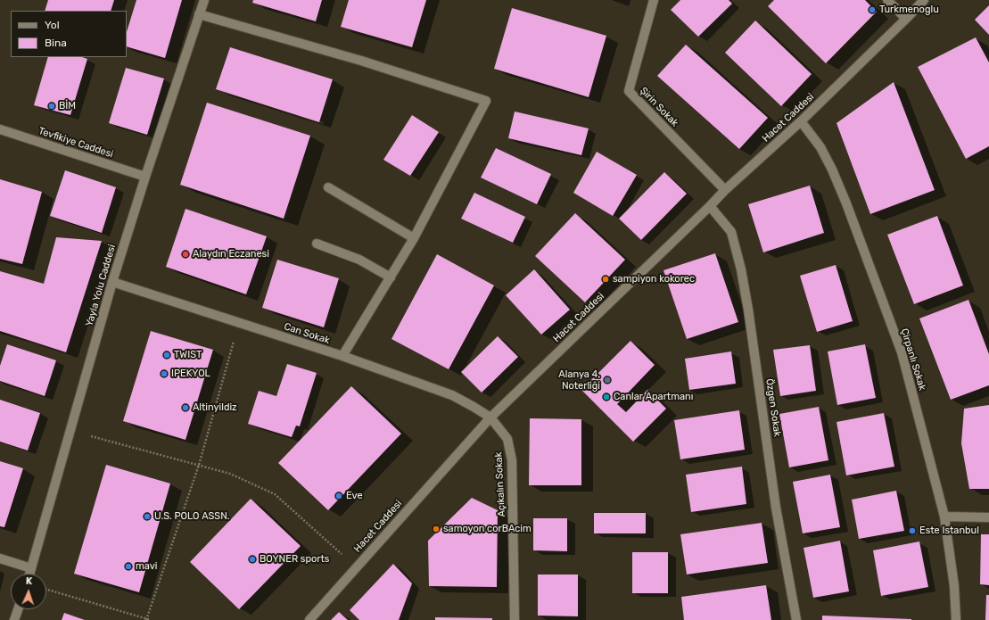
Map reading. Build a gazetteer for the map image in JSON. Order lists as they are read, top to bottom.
{
  "streets": {
    "street": [
      "Şirin Sokak",
      "Hacet Caddesi",
      "Tevfikiye Caddesi",
      "Yayla Yolu Caddesi",
      "Can Sokak",
      "Çirpanlı Sokak",
      "Özgen Sokak",
      "Açıkalın Sokak"
    ]
  },
  "crossings": [
    ["Şirin Sokak", "Hacet Caddesi"],
    ["Hacet Caddesi", "Can Sokak"],
    ["Hacet Caddesi", "Çirpanlı Sokak"],
    ["Hacet Caddesi", "Özgen Sokak"],
    ["Hacet Caddesi", "Açıkalın Sokak"],
    ["Tevfikiye Caddesi", "Yayla Yolu Caddesi"],
    ["Yayla Yolu Caddesi", "Can Sokak"],
    ["Can Sokak", "Açıkalın Sokak"]
  ],
  "places": [
    "Turkmenoglu",
    "BİM",
    "Alaydın Eczanesi",
    "sampiyon kokorec",
    "TWIST",
    "IPEKYOL",
    "Alanya 4. Noterliği",
    "Canlar Apartmanı",
    "Altinyildiz",
    "Eve",
    "U.S. POLO ASSN.",
    "samoyon corBAcim",
    "Este Istanbul",
    "BOYNER sports",
    "mavi"
  ],
  "legend": ["Yol", "Bina"],
  "north": "top"
}
